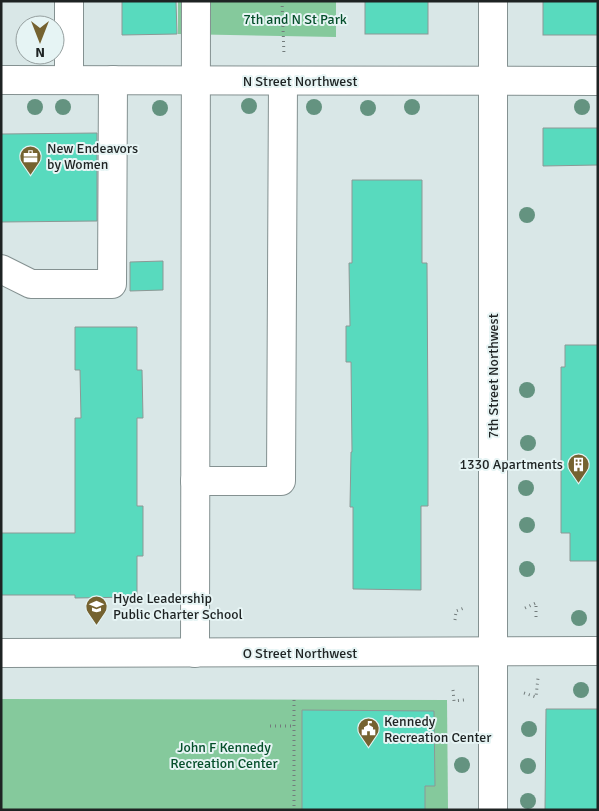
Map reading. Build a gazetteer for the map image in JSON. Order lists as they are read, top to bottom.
{
  "streets": {
    "street": ["N Street Northwest", "7th Street Northwest", "O Street Northwest"]
  },
  "crossings": [
    ["N Street Northwest", "7th Street Northwest"],
    ["7th Street Northwest", "O Street Northwest"]
  ],
  "parks": ["7th and N St Park", "John F Kennedy Recreation Center"],
  "places": {
    "office": ["New Endeavors by Women"],
    "building": ["1330 Apartments"],
    "school or university": ["Hyde Leadership Public Charter School"],
    "public building": ["Kennedy Recreation Center"]
  },
  "north": "bottom"
}
